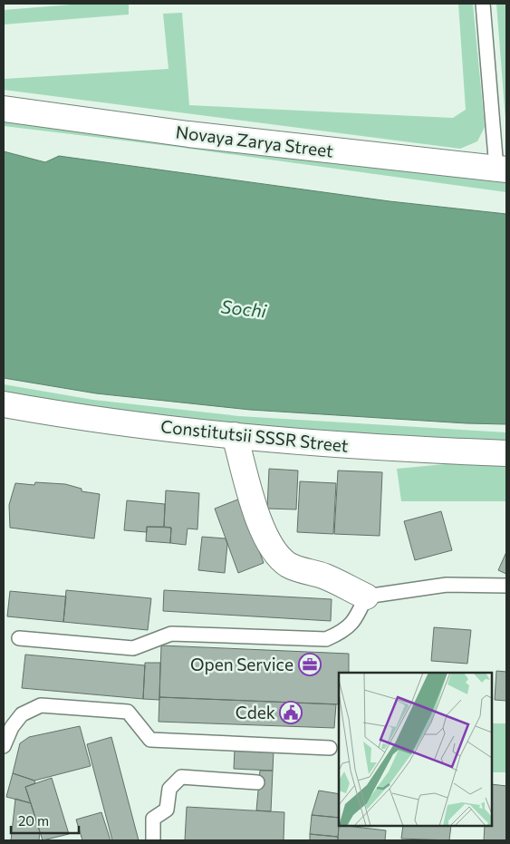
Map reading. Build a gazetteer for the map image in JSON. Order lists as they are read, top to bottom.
{
  "streets": {
    "street": ["Novaya Zarya Street", "Constitutsii SSSR Street"]
  },
  "water": ["Sochi"],
  "places": {
    "office": ["Open Service"],
    "public building": ["Cdek"]
  },
  "scale_bar": "20 m"
}
